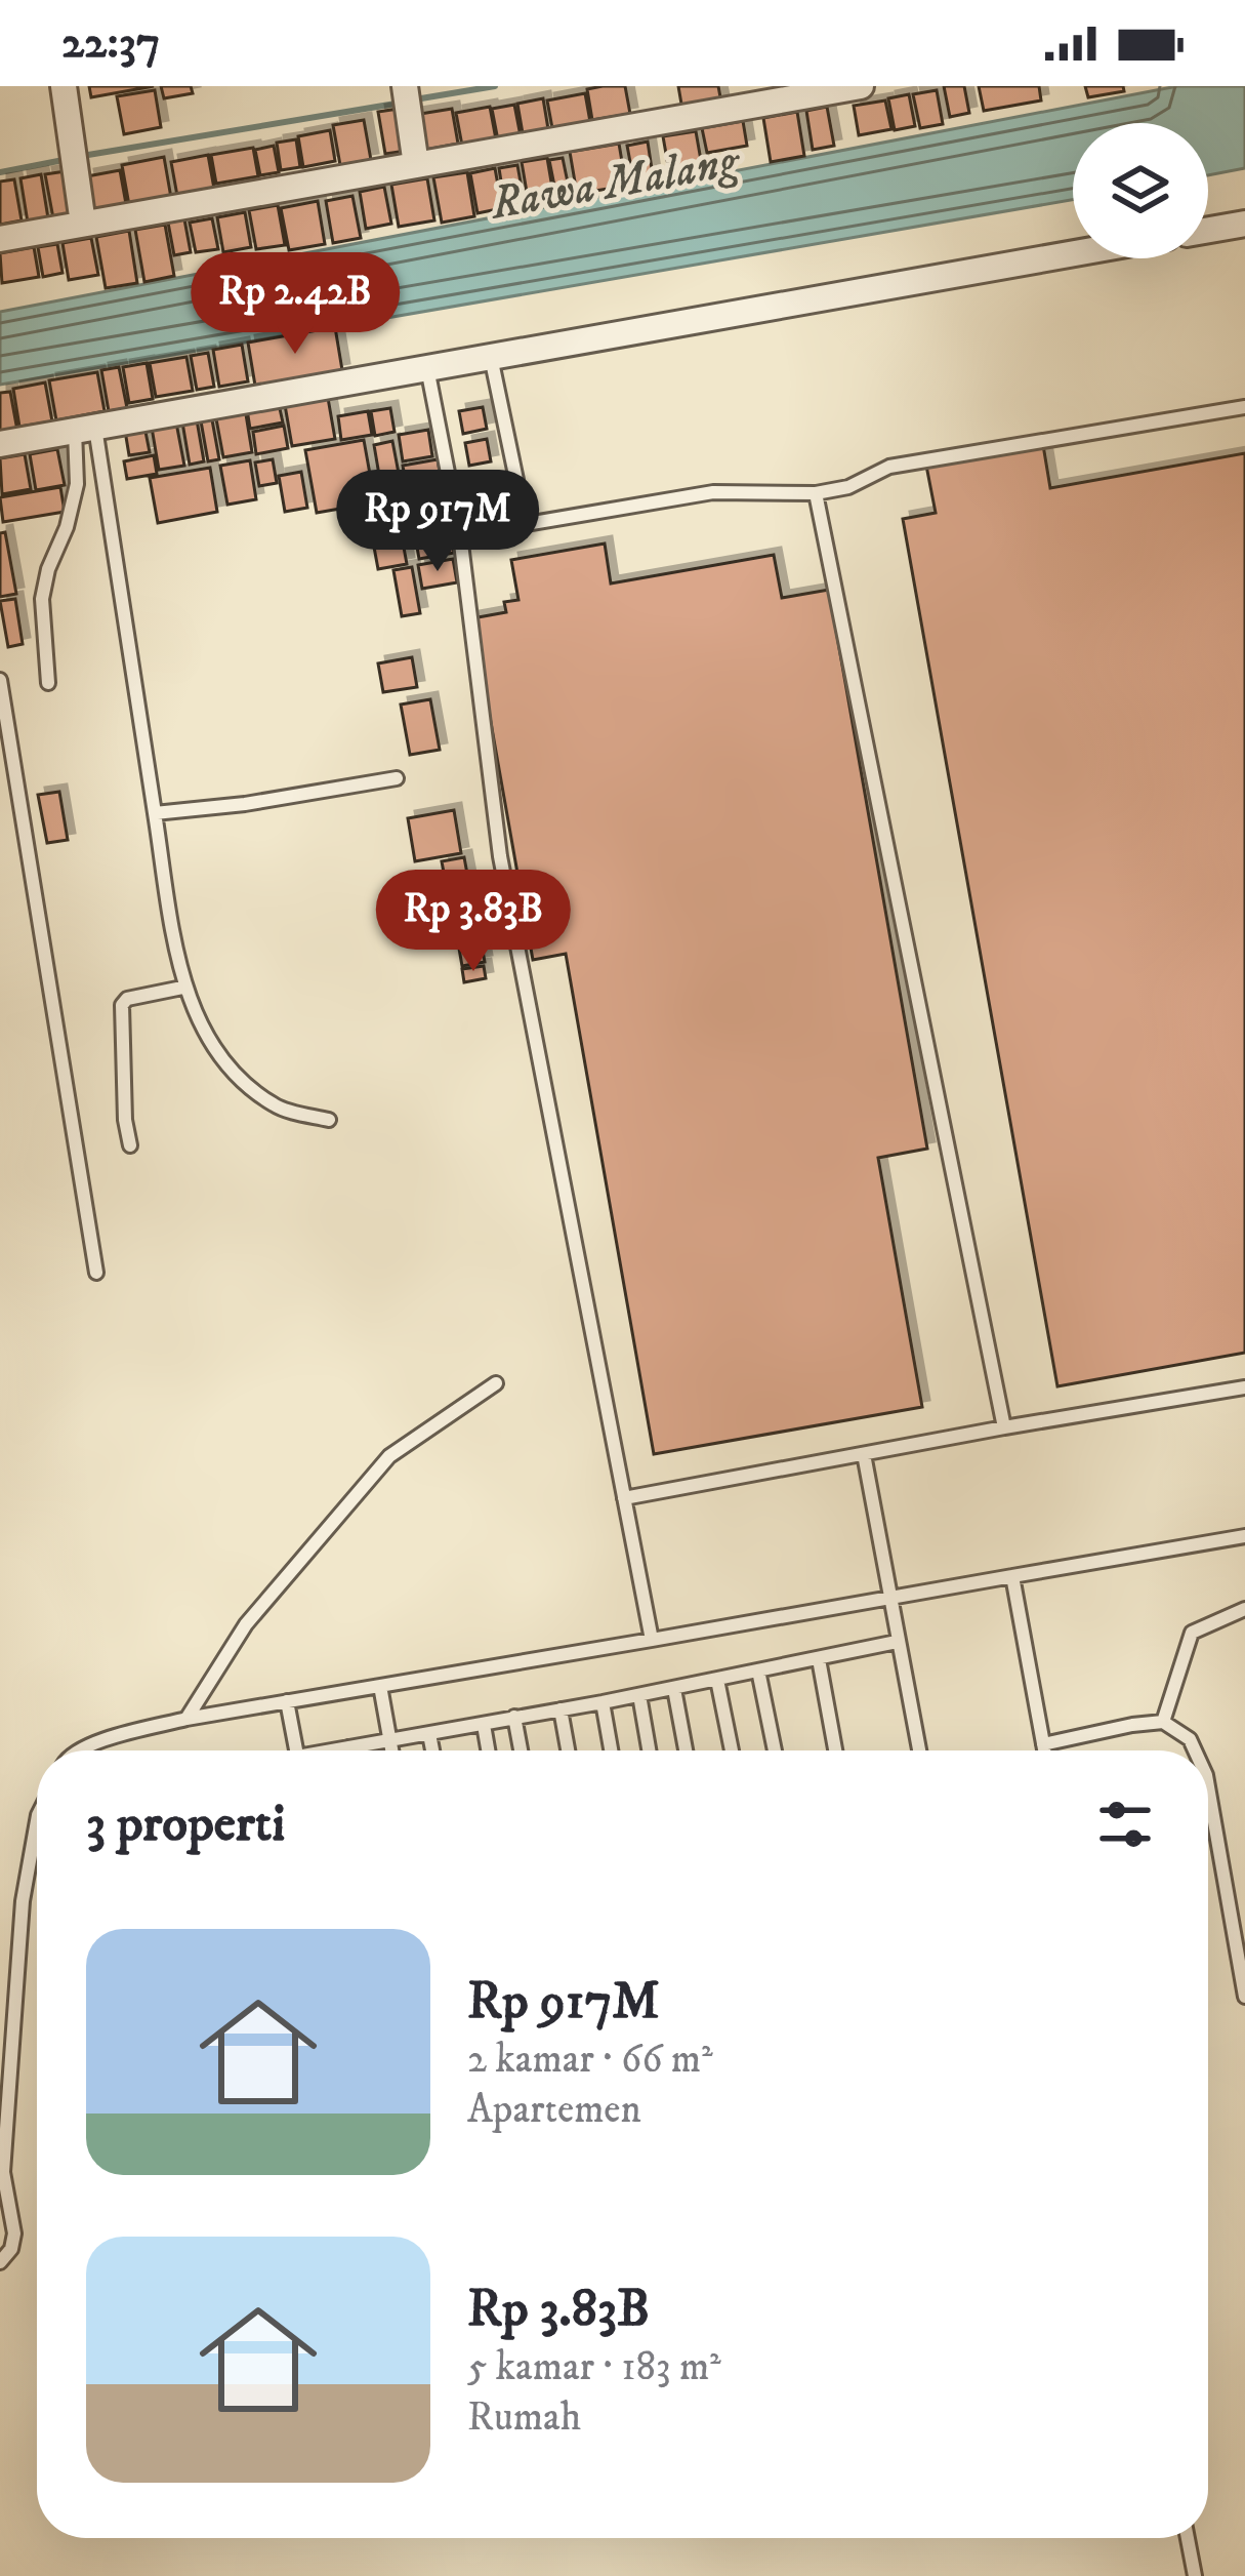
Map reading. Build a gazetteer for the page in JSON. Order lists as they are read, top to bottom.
{
  "water": ["Rawa Malang"],
  "page": {
    "status": "22:37",
    "price": ["Rp 2.42B", "Rp 917M", "Rp 3.83B"],
    "heading": "3 properti",
    "list": [
      {
        "name": "Rp 917M",
        "note": "2 kamar · 66 m² · Apartemen"
      },
      {
        "name": "Rp 3.83B",
        "note": "5 kamar · 183 m² · Rumah"
      }
    ]
  }
}
